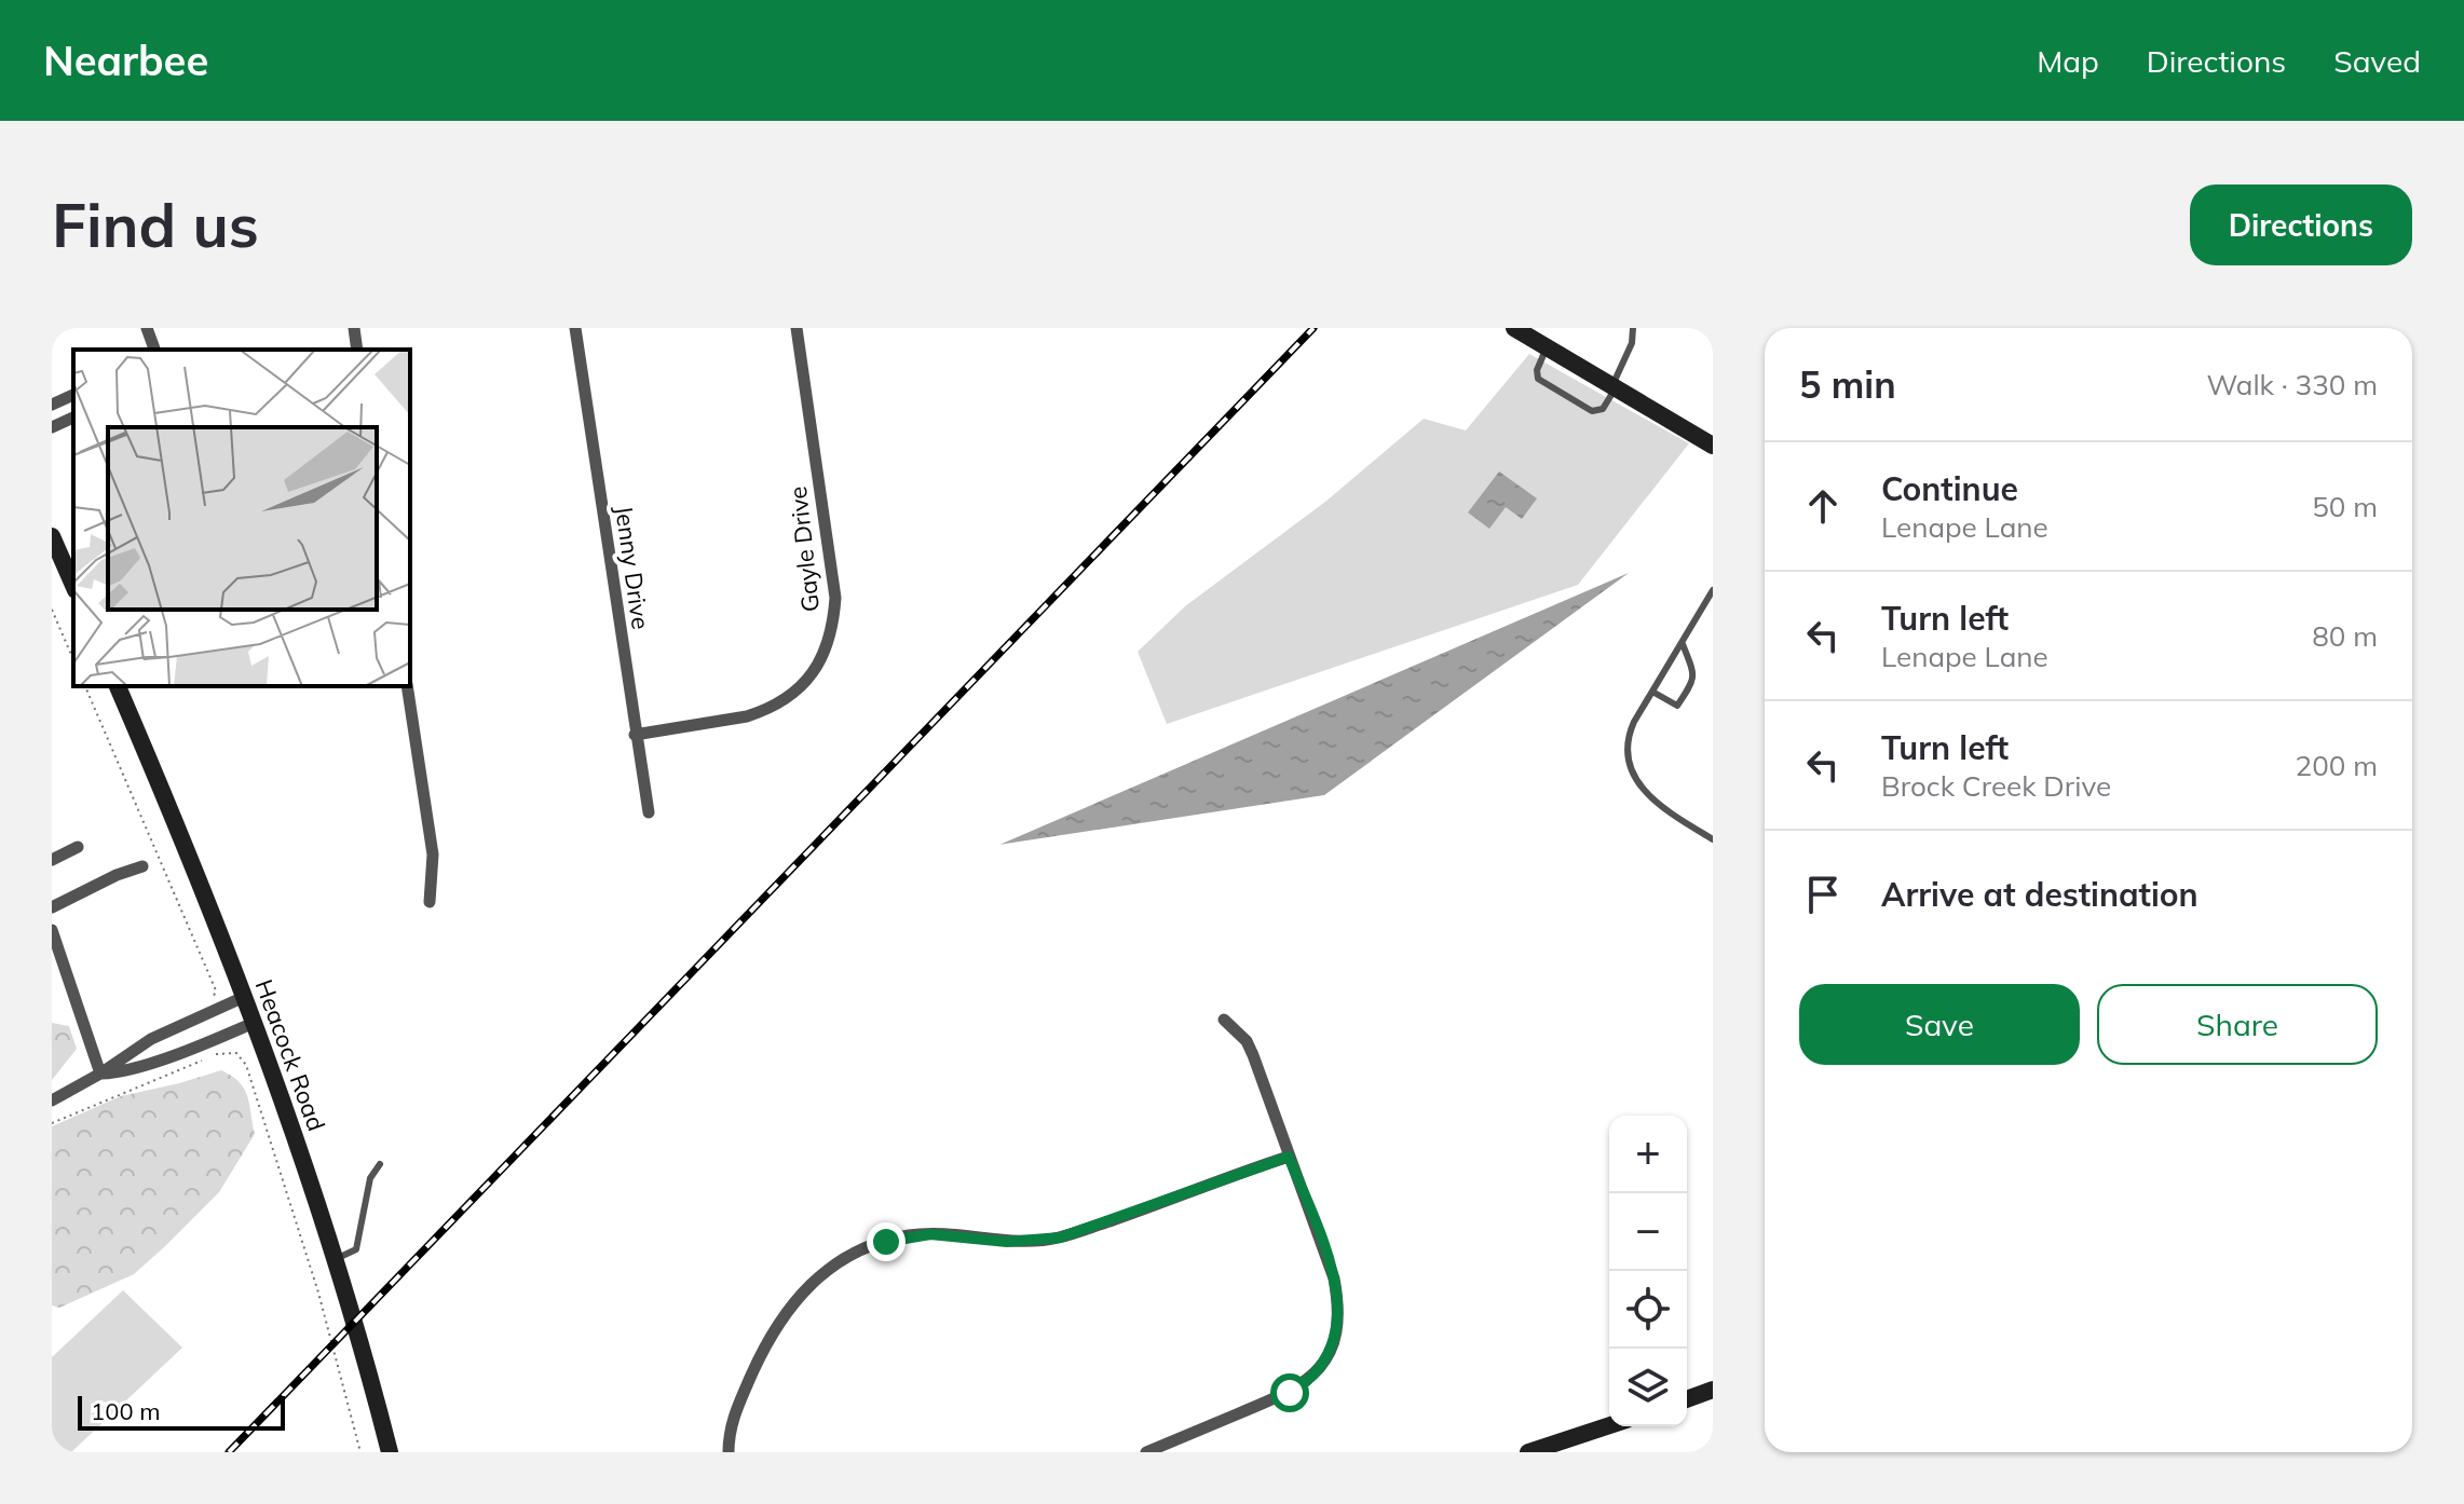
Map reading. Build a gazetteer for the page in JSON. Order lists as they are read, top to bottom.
{
  "streets": {
    "main road": ["Heacock Road"],
    "street": ["Gayle Drive", "Jenny Drive"]
  },
  "crossings": [
    ["Gayle Drive", "Jenny Drive"]
  ],
  "scale_bar": "100 m",
  "page": {
    "header": "Nearbee",
    "nav": ["Map", "Directions", "Saved"],
    "buttons": [
      "Directions",
      ["Save", "Share"]
    ],
    "title": "Find us",
    "heading": ["5 min", "Walk · 330 m"],
    "list": [
      ["Continue", "Lenape Lane", "50 m"],
      ["Turn left", "Lenape Lane", "80 m"],
      ["Turn left", "Brock Creek Drive", "200 m"],
      "Arrive at destination"
    ],
    "map_buttons": ["+", "−"],
    "scale": "100 m"
  }
}
